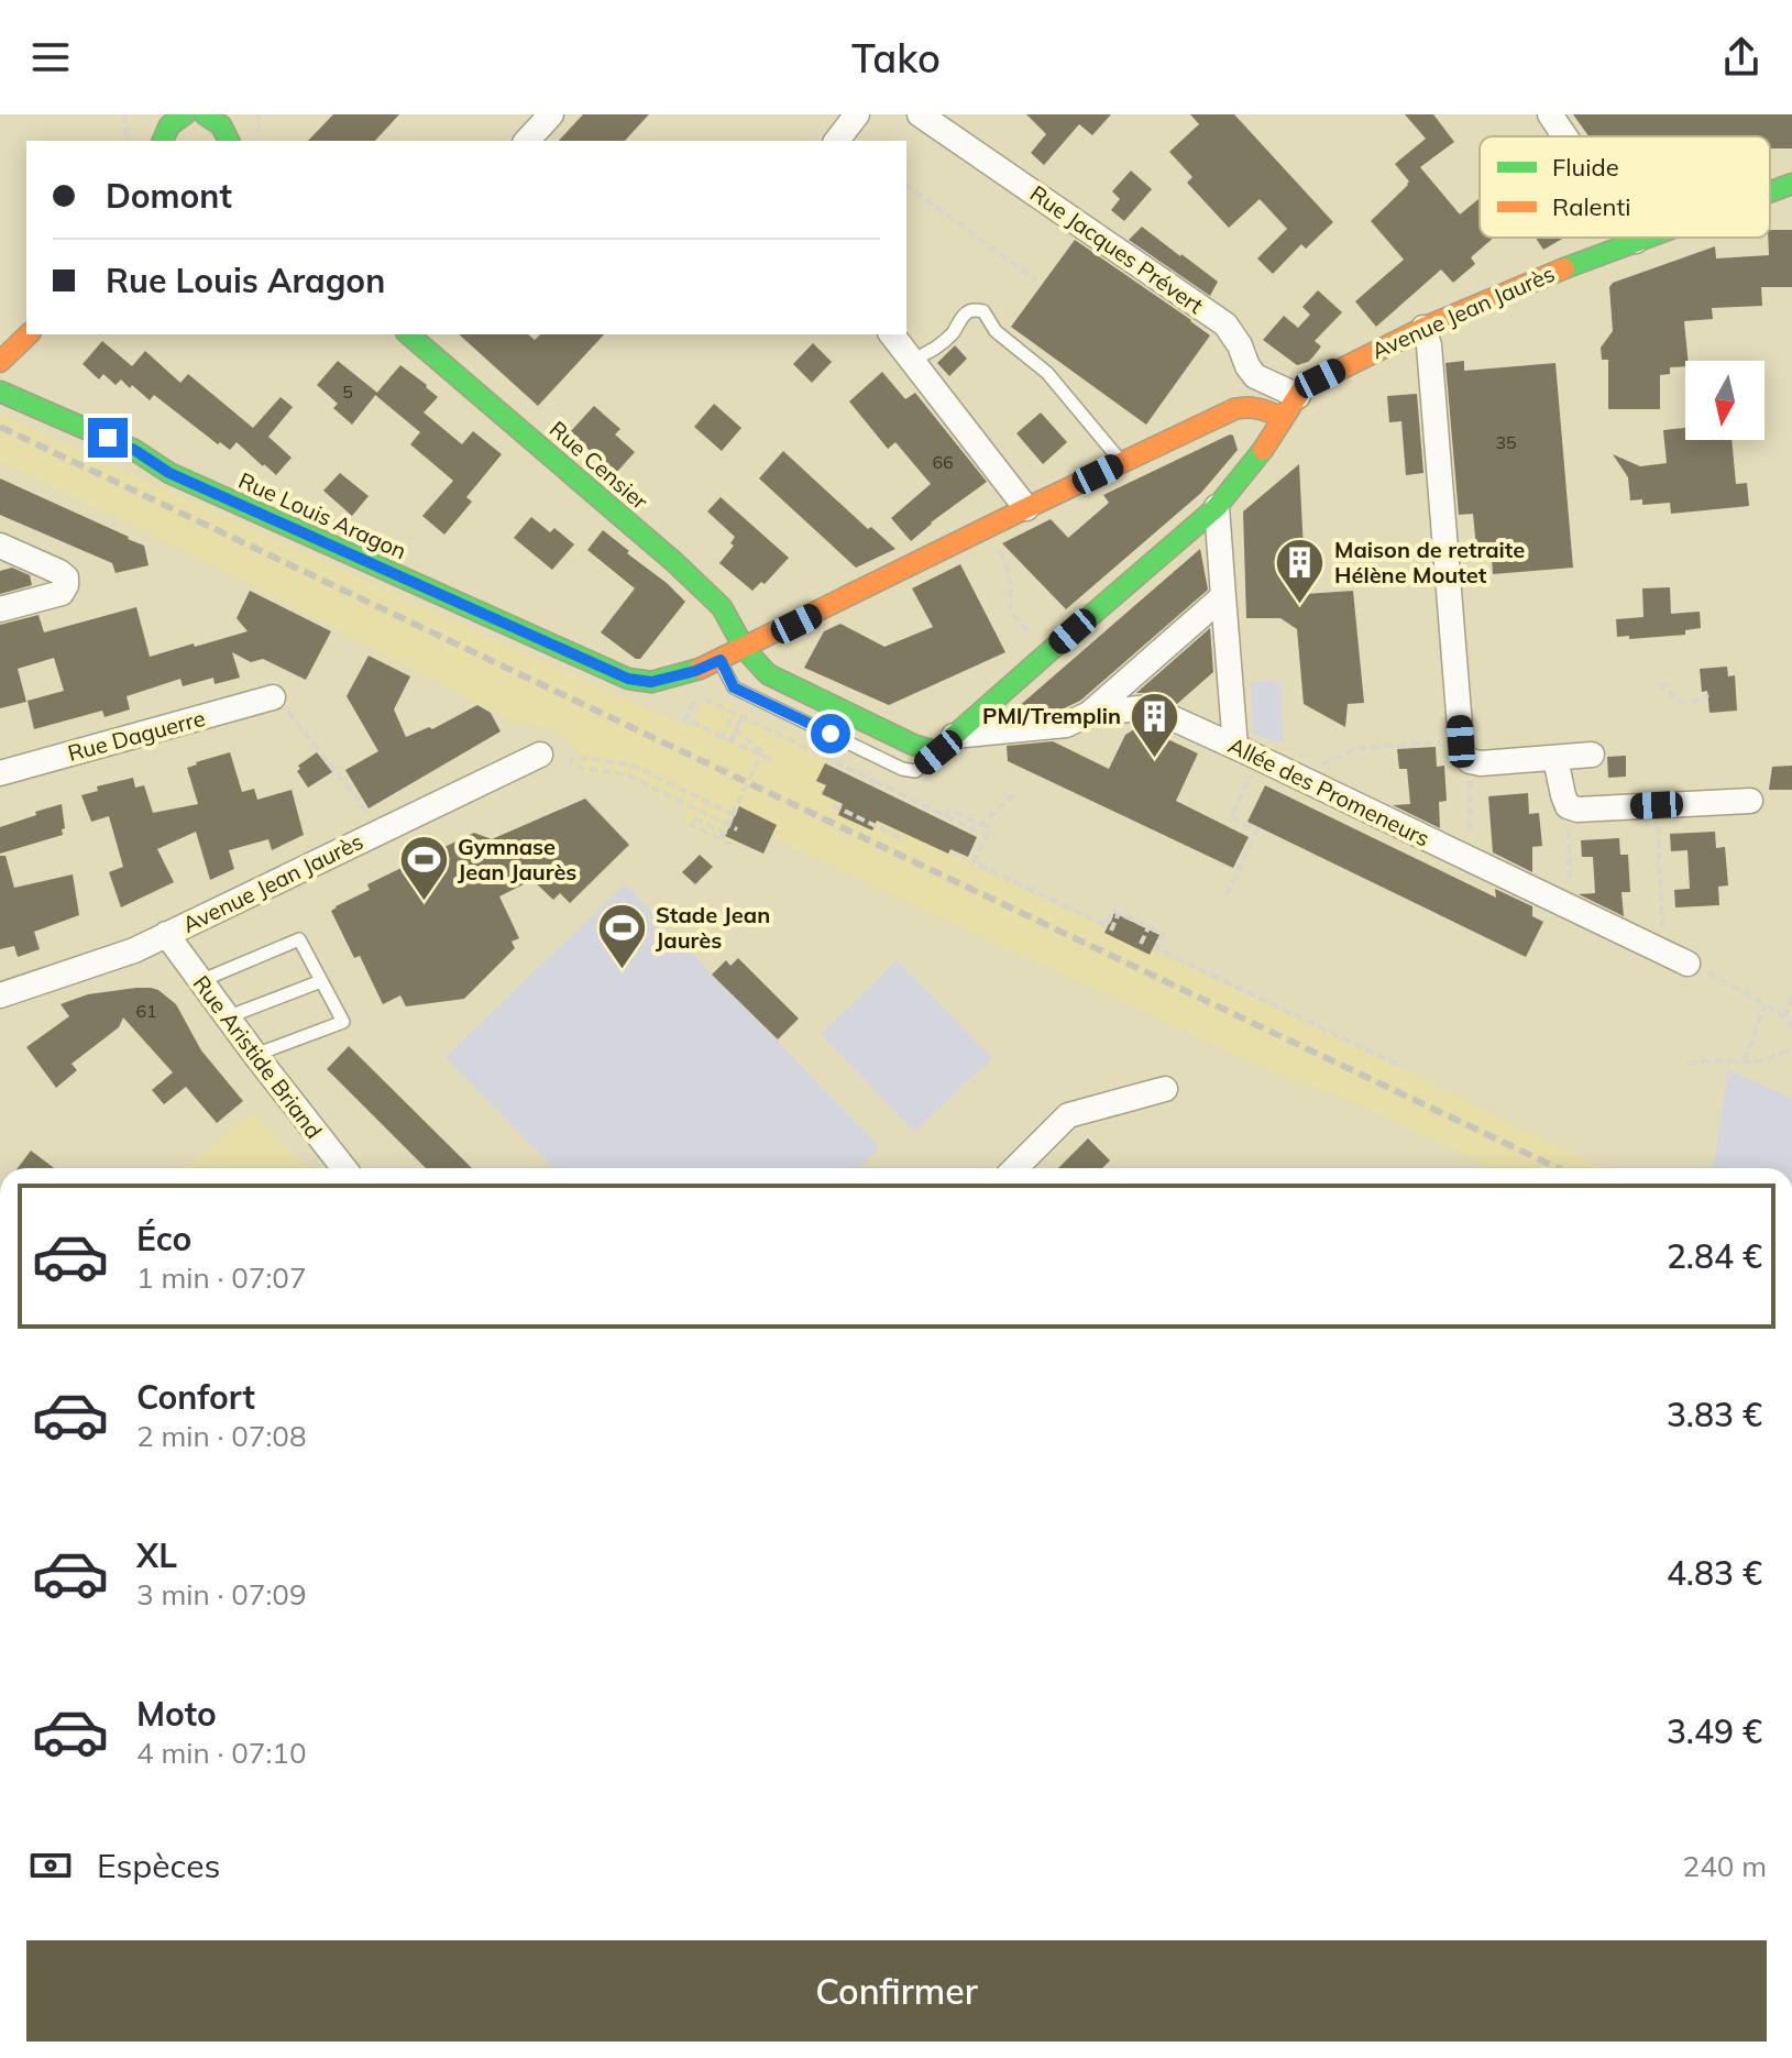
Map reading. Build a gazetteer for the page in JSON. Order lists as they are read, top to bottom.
{
  "streets": {
    "street": [
      "Rue Jacques Prévert",
      "Avenue Jean Jaurès",
      "Rue Censier",
      "Rue Louis Aragon",
      "Rue Daguerre",
      "Allée des Promeneurs",
      "Rue Aristide Briand"
    ]
  },
  "crossings": [
    ["Rue Jacques Prévert", "Avenue Jean Jaurès"],
    ["Avenue Jean Jaurès", "Rue Censier"],
    ["Avenue Jean Jaurès", "Allée des Promeneurs"],
    ["Avenue Jean Jaurès", "Rue Aristide Briand"],
    ["Rue Censier", "Allée des Promeneurs"]
  ],
  "places": {
    "building": ["Maison de retraite Hélène Moutet", "PMI/Tremplin"],
    "sports": ["Gymnase Jean Jaurès", "Stade Jean Jaurès"]
  },
  "house_numbers": [
    "5",
    "35",
    "66",
    "61"
  ],
  "legend": ["Fluide", "Ralenti"],
  "north": "bottom",
  "page": {
    "header": "Tako",
    "banner": ["Domont", "Rue Louis Aragon"],
    "list": [
      {
        "name": "Éco",
        "note": "1 min · 07:07",
        "value": "2.84 €"
      },
      {
        "name": "Confort",
        "note": "2 min · 07:08",
        "value": "3.83 €"
      },
      {
        "name": "XL",
        "note": "3 min · 07:09",
        "value": "4.83 €"
      },
      {
        "name": "Moto",
        "note": "4 min · 07:10",
        "value": "3.49 €"
      }
    ],
    "pay": ["Espèces", "240 m"],
    "buttons": "Confirmer"
  }
}
